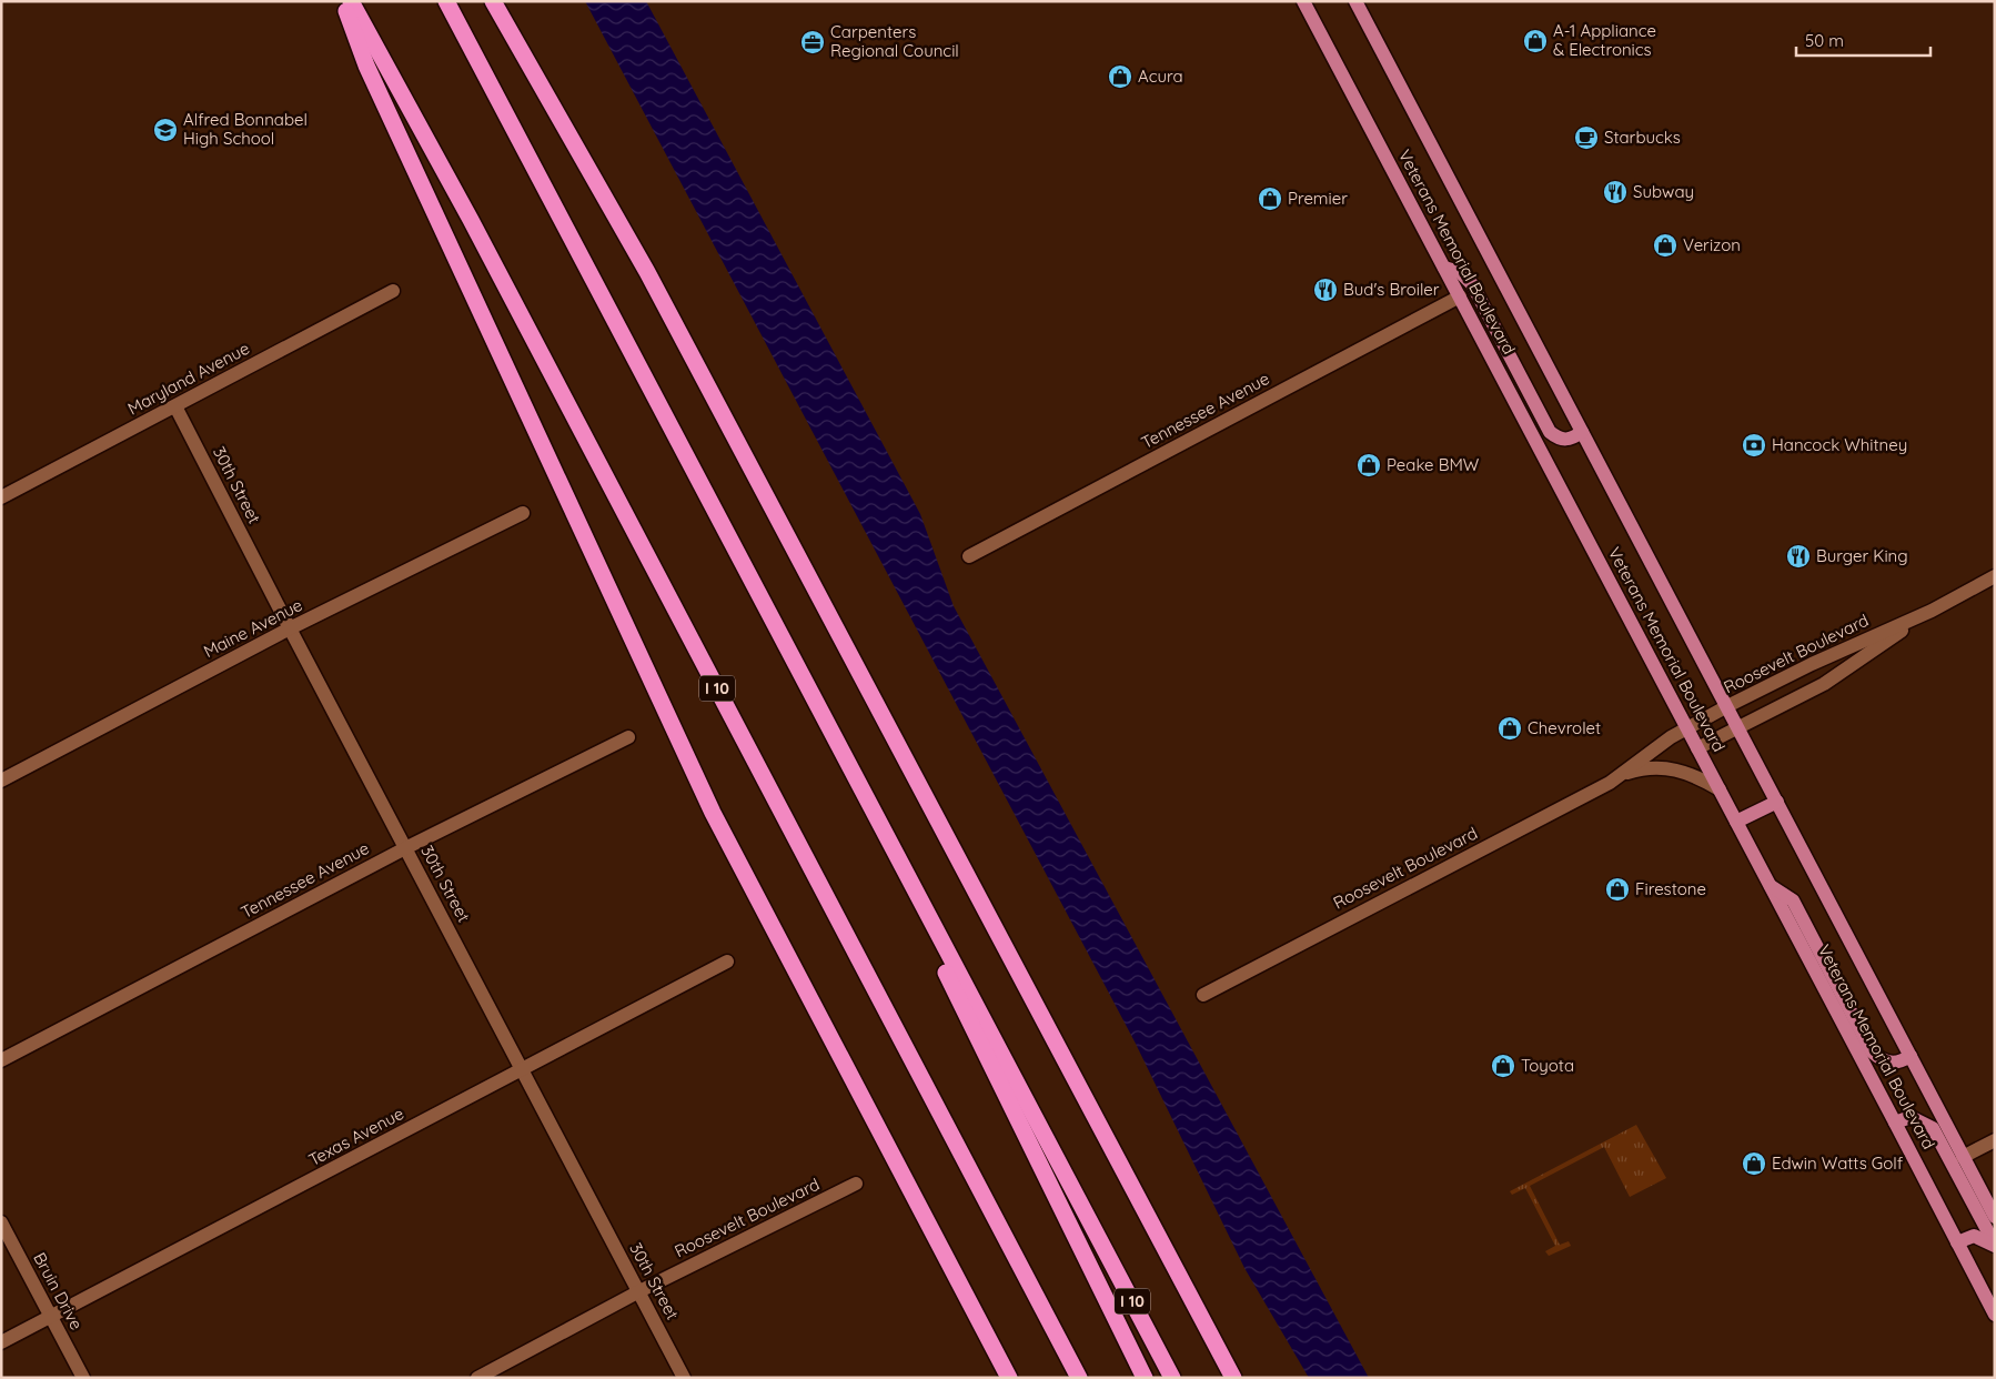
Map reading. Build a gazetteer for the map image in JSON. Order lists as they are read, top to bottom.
{
  "streets": {
    "highway": ["I 10"],
    "main road": ["Veterans Memorial Boulevard"],
    "street": [
      "Maryland Avenue",
      "Tennessee Avenue",
      "30th Street",
      "Maine Avenue",
      "Roosevelt Boulevard",
      "Texas Avenue",
      "Bruin Drive"
    ]
  },
  "crossings": [
    ["Veterans Memorial Boulevard", "Tennessee Avenue"],
    ["Veterans Memorial Boulevard", "Roosevelt Boulevard"],
    ["Maryland Avenue", "30th Street"],
    ["Tennessee Avenue", "30th Street"],
    ["30th Street", "Maine Avenue"],
    ["30th Street", "Roosevelt Boulevard"],
    ["30th Street", "Texas Avenue"],
    ["Texas Avenue", "Bruin Drive"]
  ],
  "places": {
    "shop": [
      "A-1 Appliance & Electronics",
      "Acura",
      "Premier",
      "Verizon",
      "Peake BMW",
      "Chevrolet",
      "Firestone",
      "Toyota",
      "Edwin Watts Golf"
    ],
    "office": ["Carpenters Regional Council"],
    "school or university": ["Alfred Bonnabel High School"],
    "cafe": ["Starbucks"],
    "restaurant": ["Subway", "Bud's Broiler", "Burger King"],
    "bank": ["Hancock Whitney"]
  },
  "scale_bar": "50 m"
}
